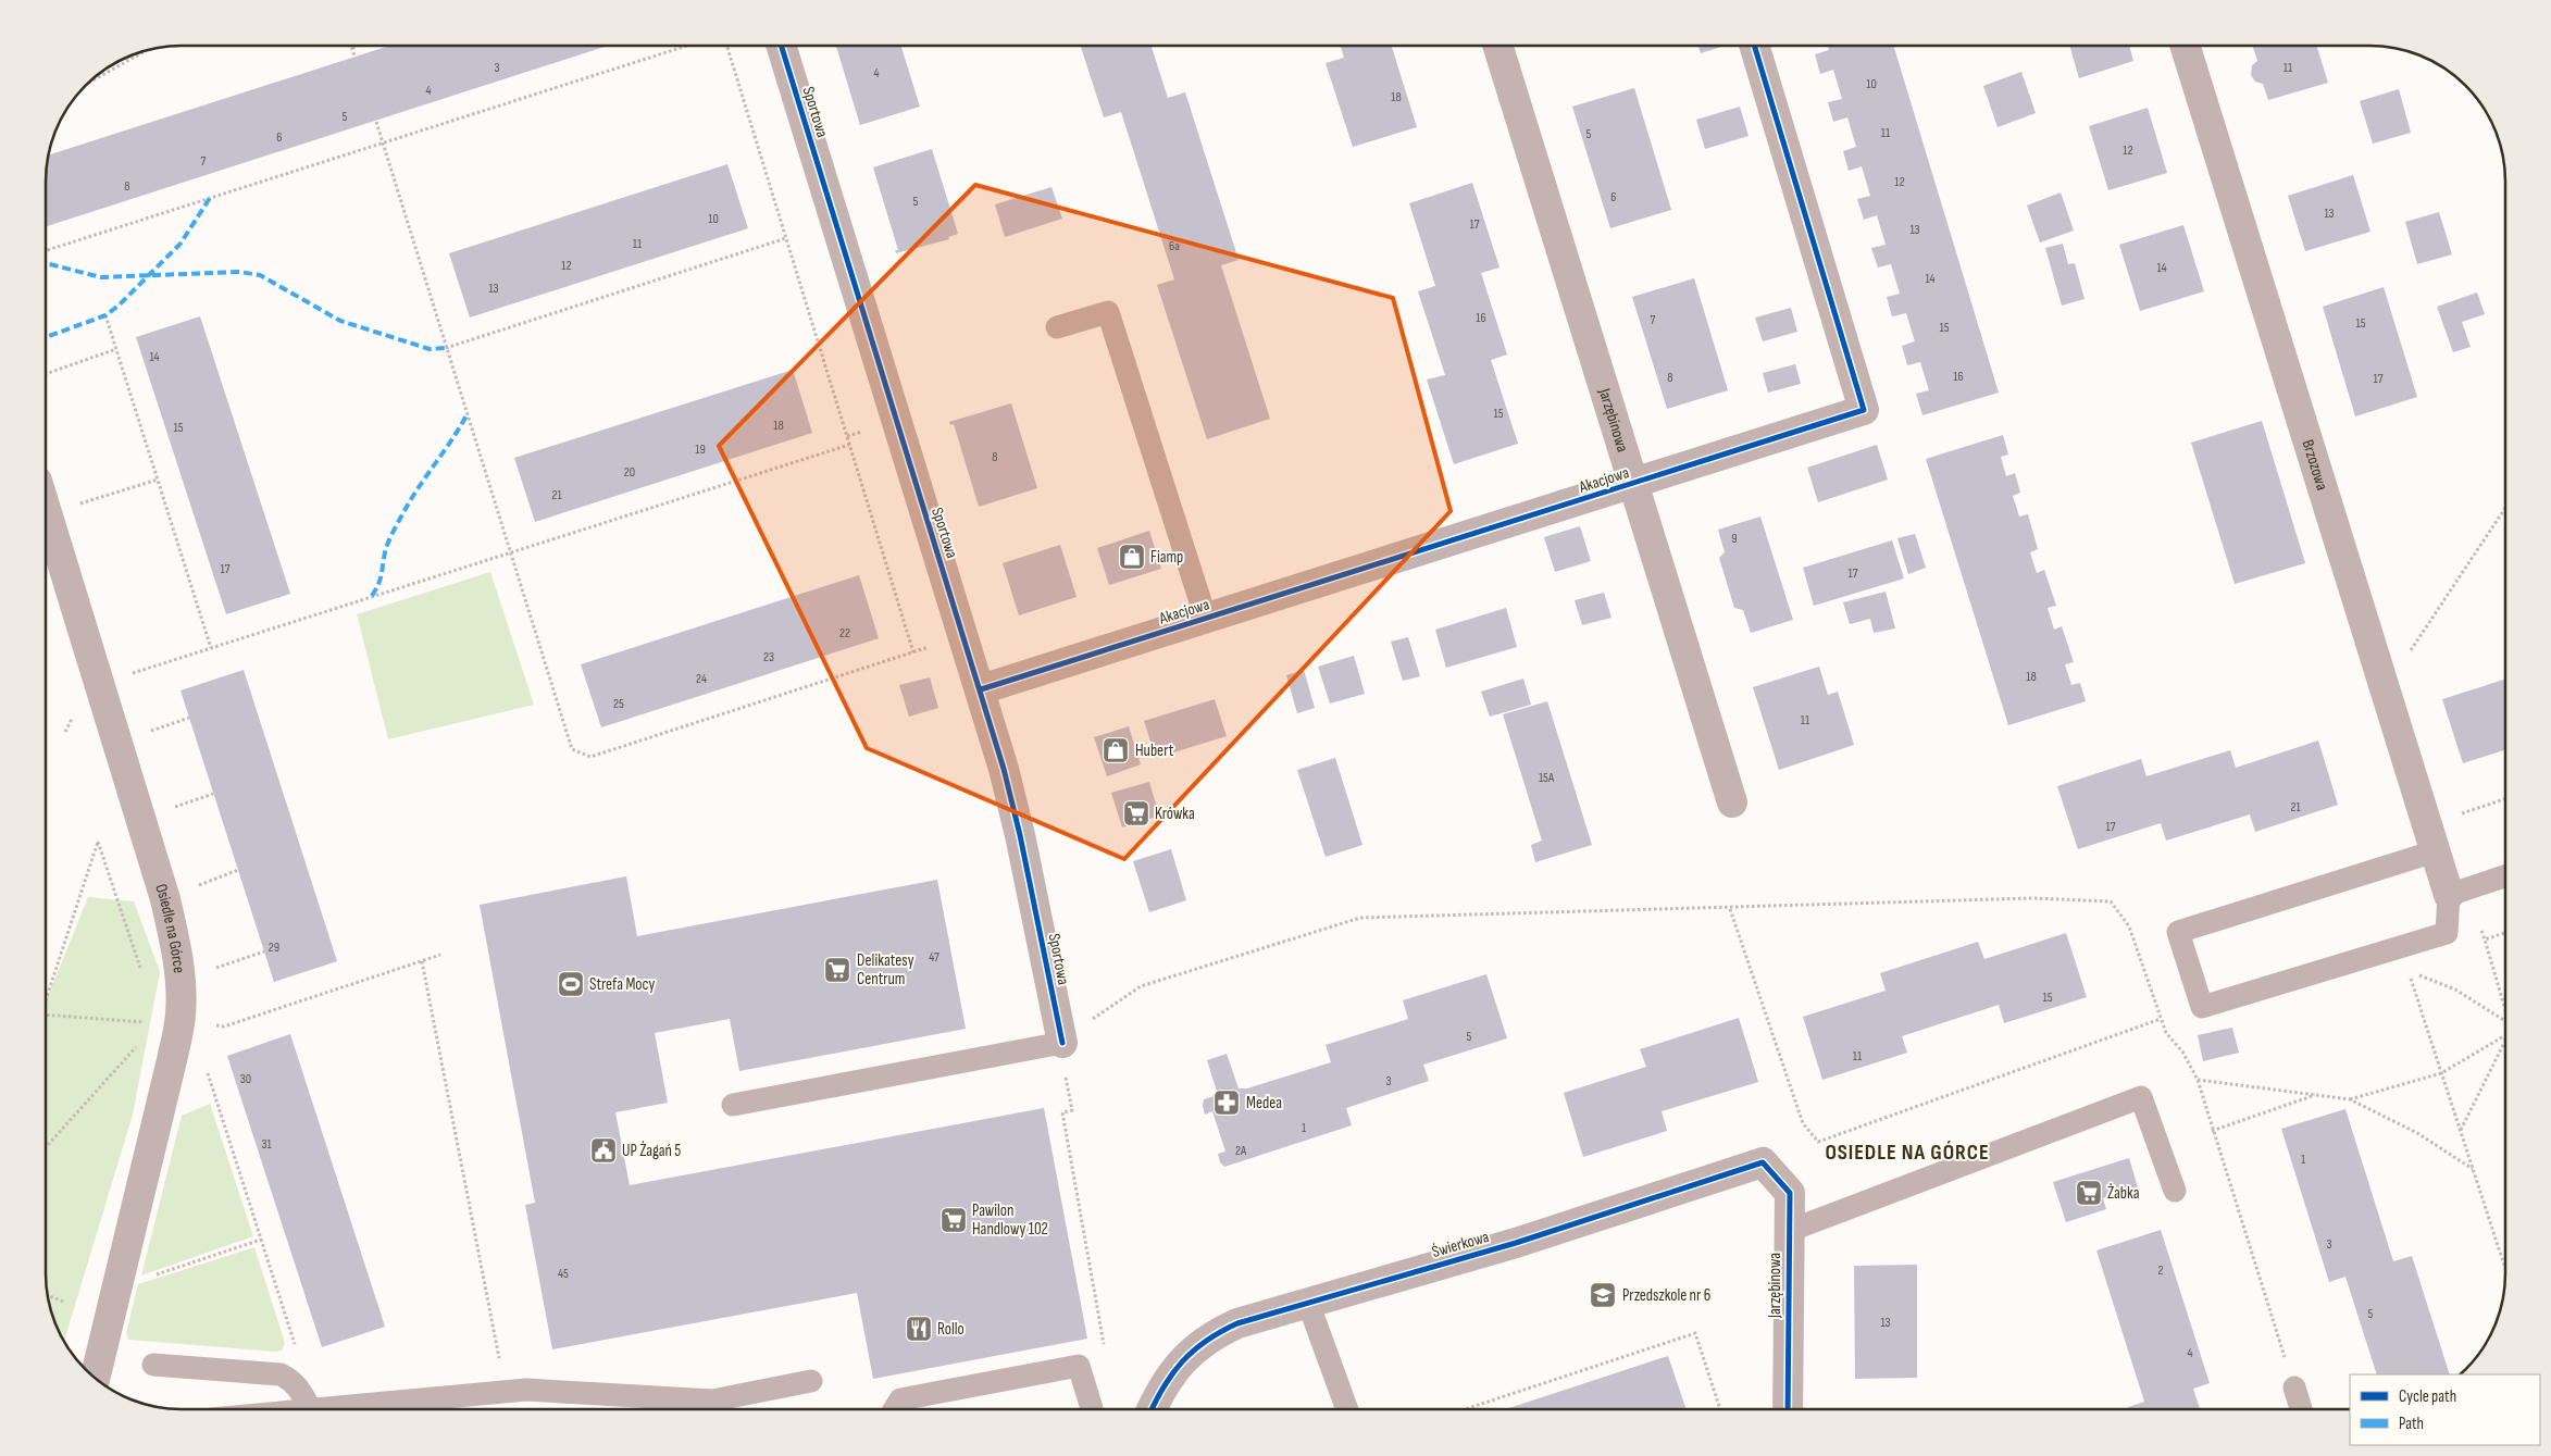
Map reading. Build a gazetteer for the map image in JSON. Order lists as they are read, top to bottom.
{
  "streets": {
    "street": [
      "Sportowa",
      "Jarzębinowa",
      "Brzozowa",
      "Akacjowa",
      "Osiedle na Górce",
      "Świerkowa"
    ]
  },
  "crossings": [
    ["Sportowa", "Akacjowa"],
    ["Jarzębinowa", "Akacjowa"],
    ["Jarzębinowa", "Świerkowa"]
  ],
  "districts": ["OSIEDLE NA GÓRCE"],
  "places": {
    "shop": ["Fiamp", "Hubert"],
    "supermarket": [
      "Krówka",
      "Delikatesy Centrum",
      "Żabka",
      "Pawilon Handlowy 102"
    ],
    "sports": ["Strefa Mocy"],
    "pharmacy": ["Medea"],
    "public building": ["UP Żagań 5"],
    "school or university": ["Przedszkole nr 6"],
    "restaurant": ["Rollo"]
  },
  "house_numbers": [
    "3",
    "11",
    "4",
    "10",
    "4",
    "18",
    "5",
    "11",
    "5",
    "6",
    "12",
    "7",
    "12",
    "8",
    "6",
    "5",
    "13",
    "10",
    "17",
    "13",
    "11",
    "6a",
    "12",
    "14",
    "14",
    "13",
    "16",
    "7",
    "15",
    "15",
    "14",
    "16",
    "8",
    "17",
    "15",
    "18",
    "15",
    "19",
    "8",
    "20",
    "21",
    "9",
    "17",
    "17",
    "22",
    "23",
    "18",
    "24",
    "25",
    "11",
    "15A",
    "21",
    "17",
    "29",
    "47",
    "15",
    "5",
    "11",
    "30",
    "3",
    "1",
    "31",
    "2A",
    "1",
    "3",
    "2",
    "45",
    "5",
    "13",
    "4"
  ],
  "legend": ["Cycle path", "Path"]
}
